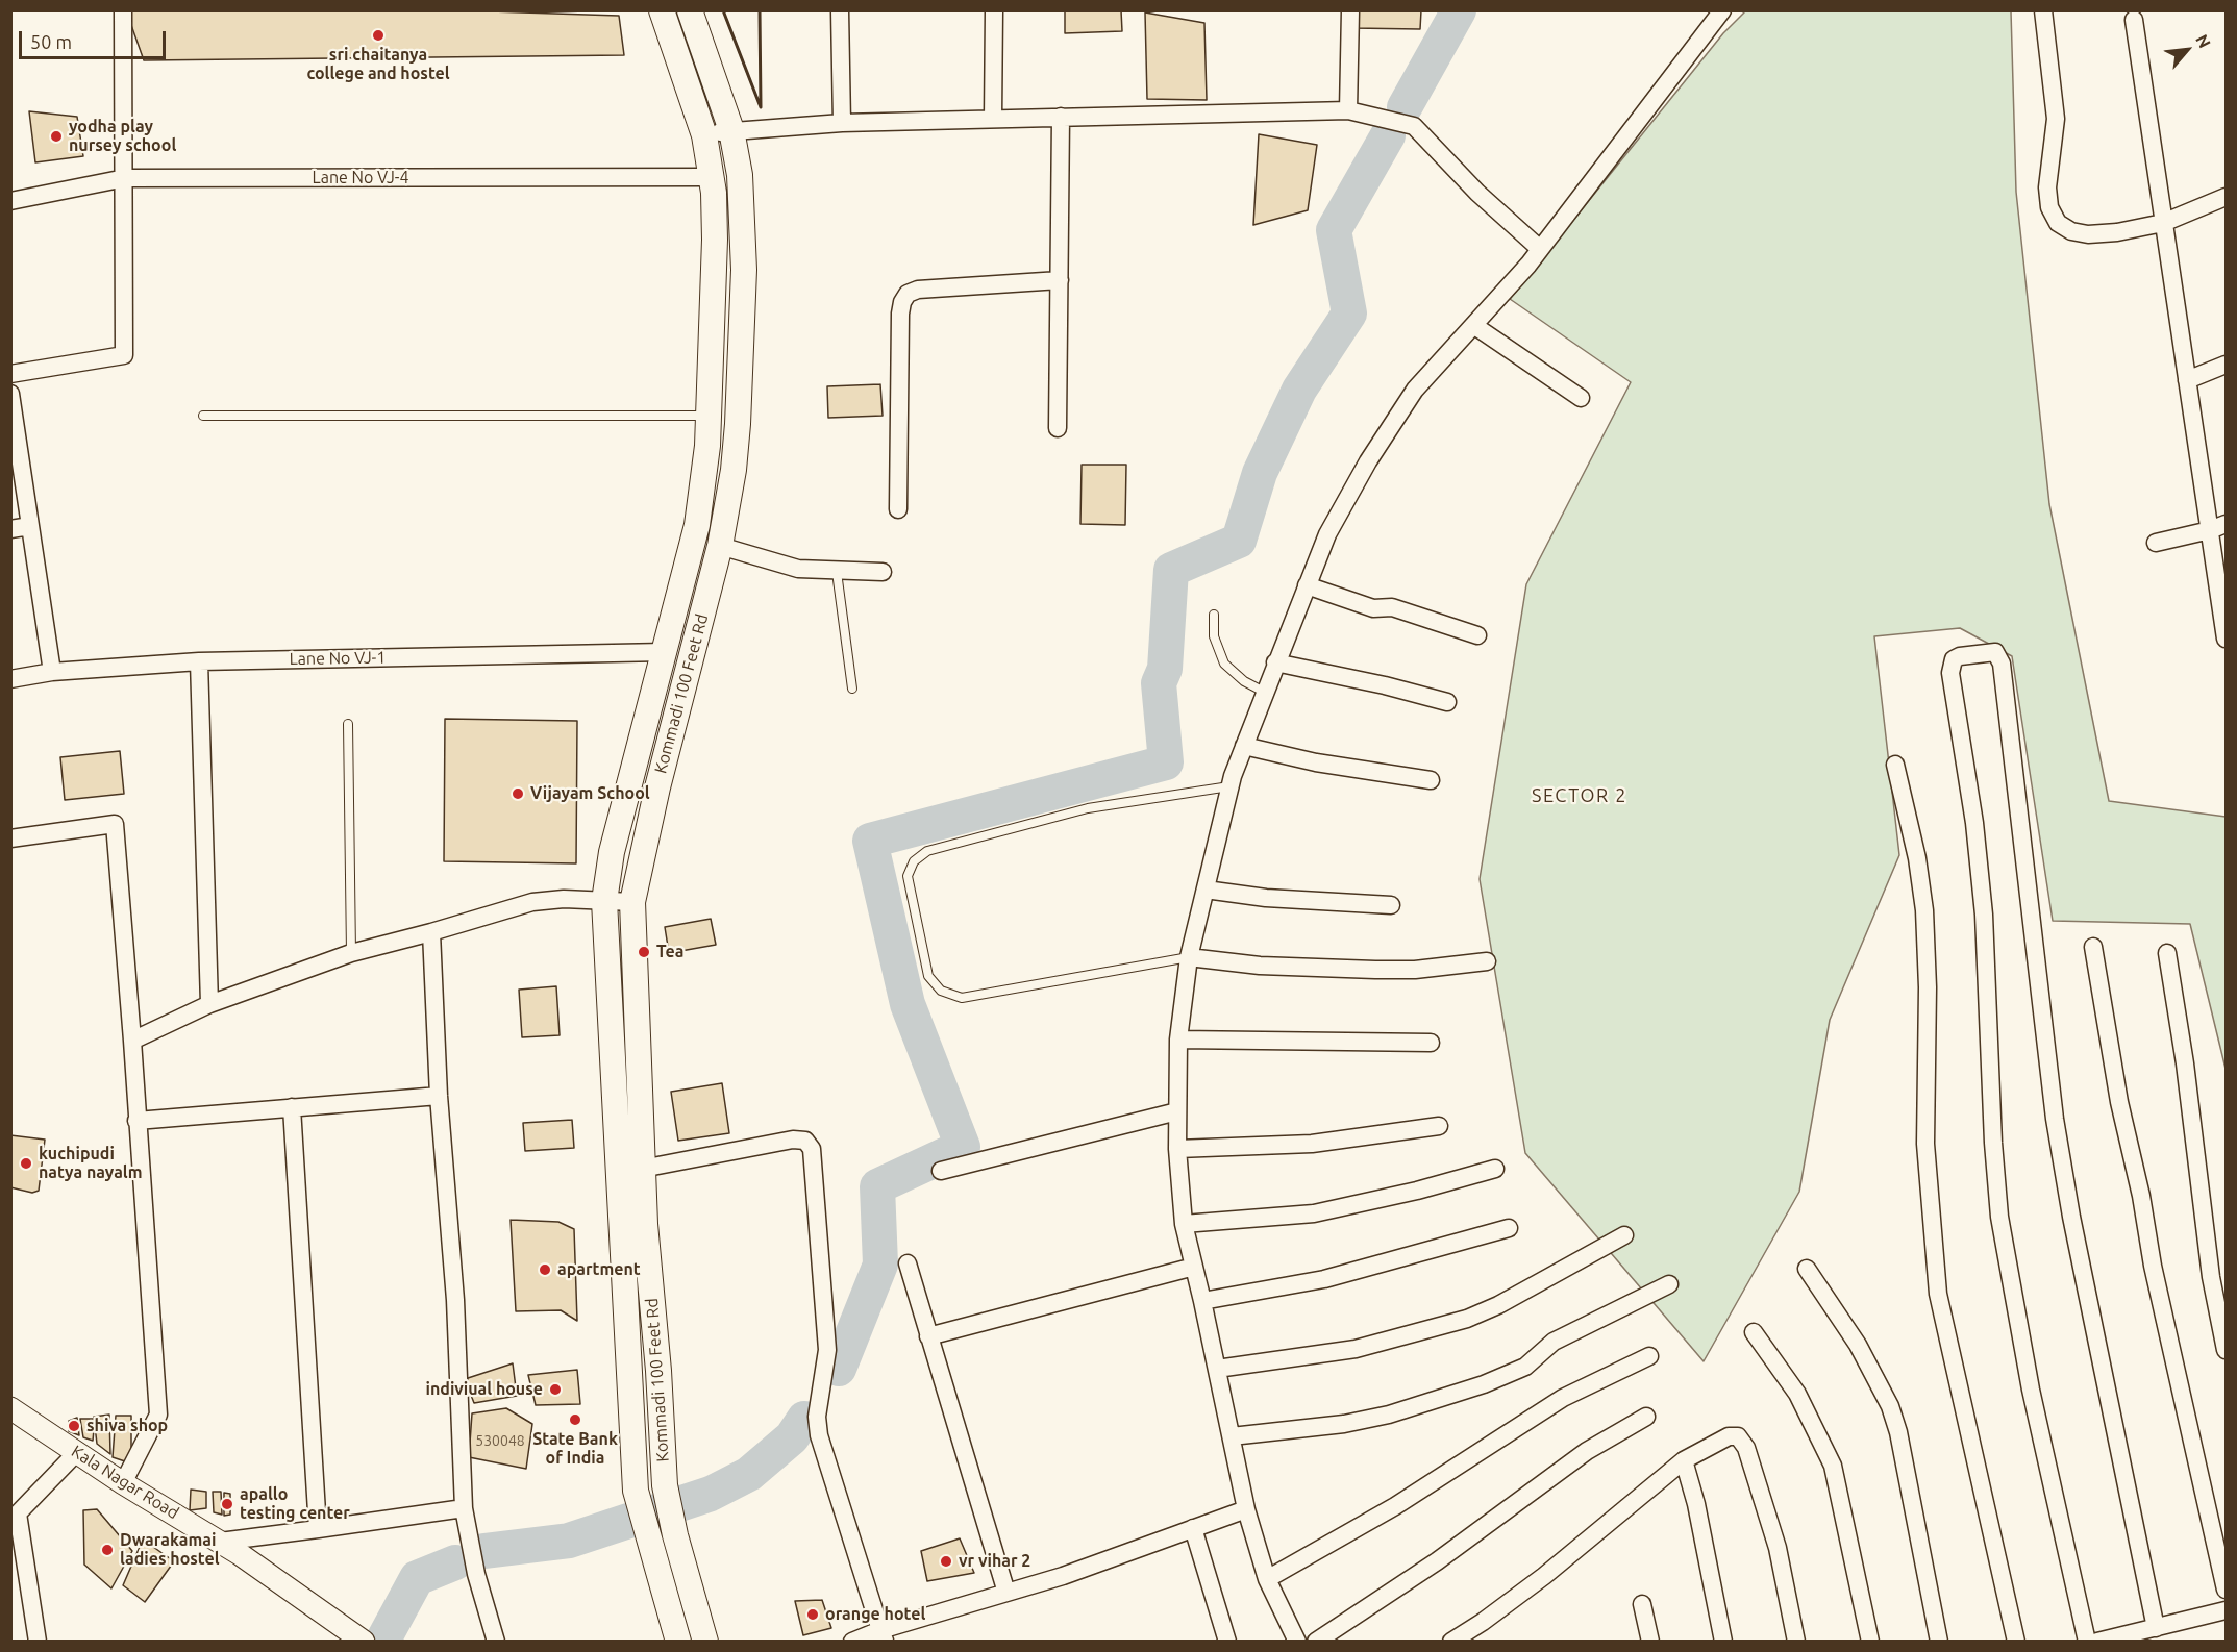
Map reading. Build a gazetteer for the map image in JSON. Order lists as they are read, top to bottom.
{
  "streets": {
    "main road": ["Kommadi 100 Feet Rd"],
    "street": ["Lane No VJ-4", "Lane No VJ-1", "Kala Nagar Road"]
  },
  "crossings": [
    ["Lane No VJ-4", "Kommadi 100 Feet Rd"],
    ["Lane No VJ-1", "Kommadi 100 Feet Rd"]
  ],
  "districts": ["SECTOR 2"],
  "places": [
    "sri chaitanya college and hostel",
    "yodha play nursey school",
    "Vijayam School",
    "Tea",
    "kuchipudi natya nayalm",
    "apartment",
    "indiviual house",
    "State Bank of India",
    "shiva shop",
    "apallo testing center",
    "Dwarakamai ladies hostel",
    "vr vihar 2",
    "orange hotel"
  ],
  "house_numbers": ["530048"],
  "scale_bar": "50 m",
  "north": "top right"
}
